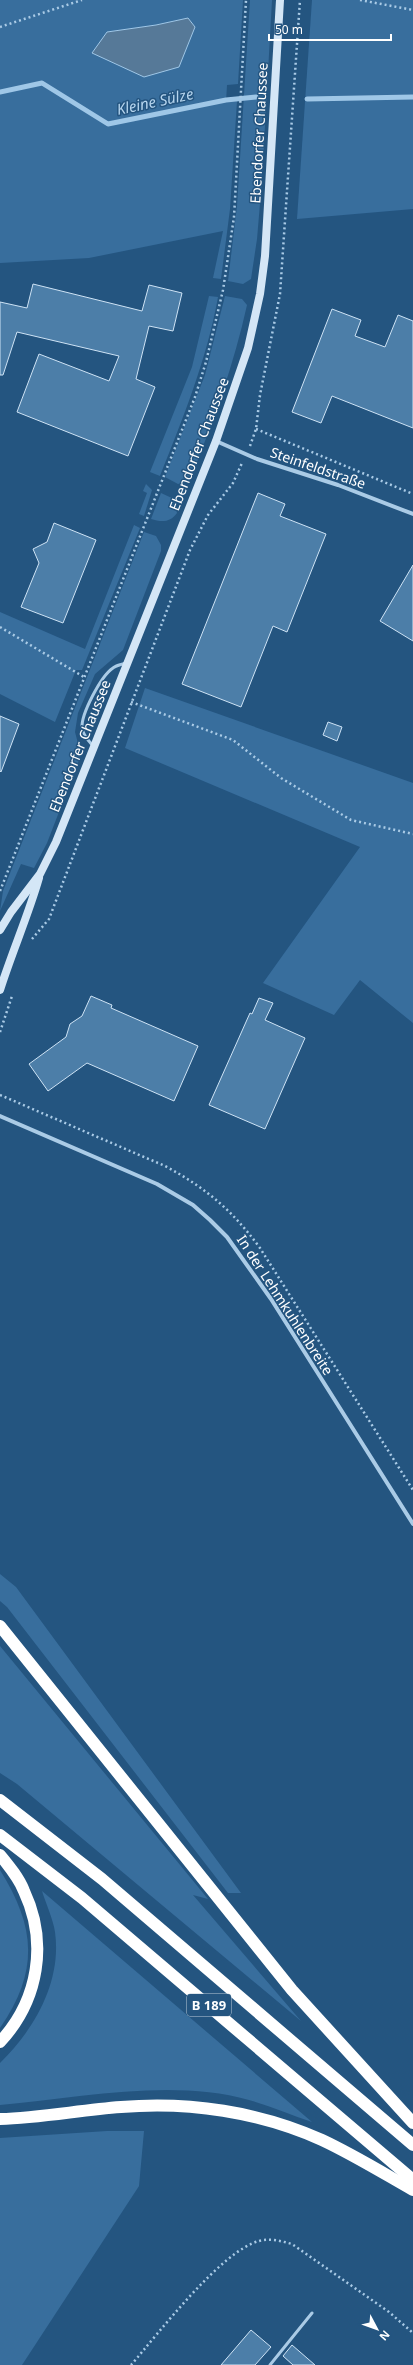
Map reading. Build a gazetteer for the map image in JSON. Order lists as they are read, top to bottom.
{
  "streets": {
    "highway": ["B 189"],
    "main road": ["Ebendorfer Chaussee"],
    "street": ["Steinfeldstraße", "In der Lehmkuhlenbreite"]
  },
  "crossings": [
    ["Ebendorfer Chaussee", "Steinfeldstraße"]
  ],
  "water": ["Kleine Sülze"],
  "scale_bar": "50 m",
  "north": "bottom right"
}
